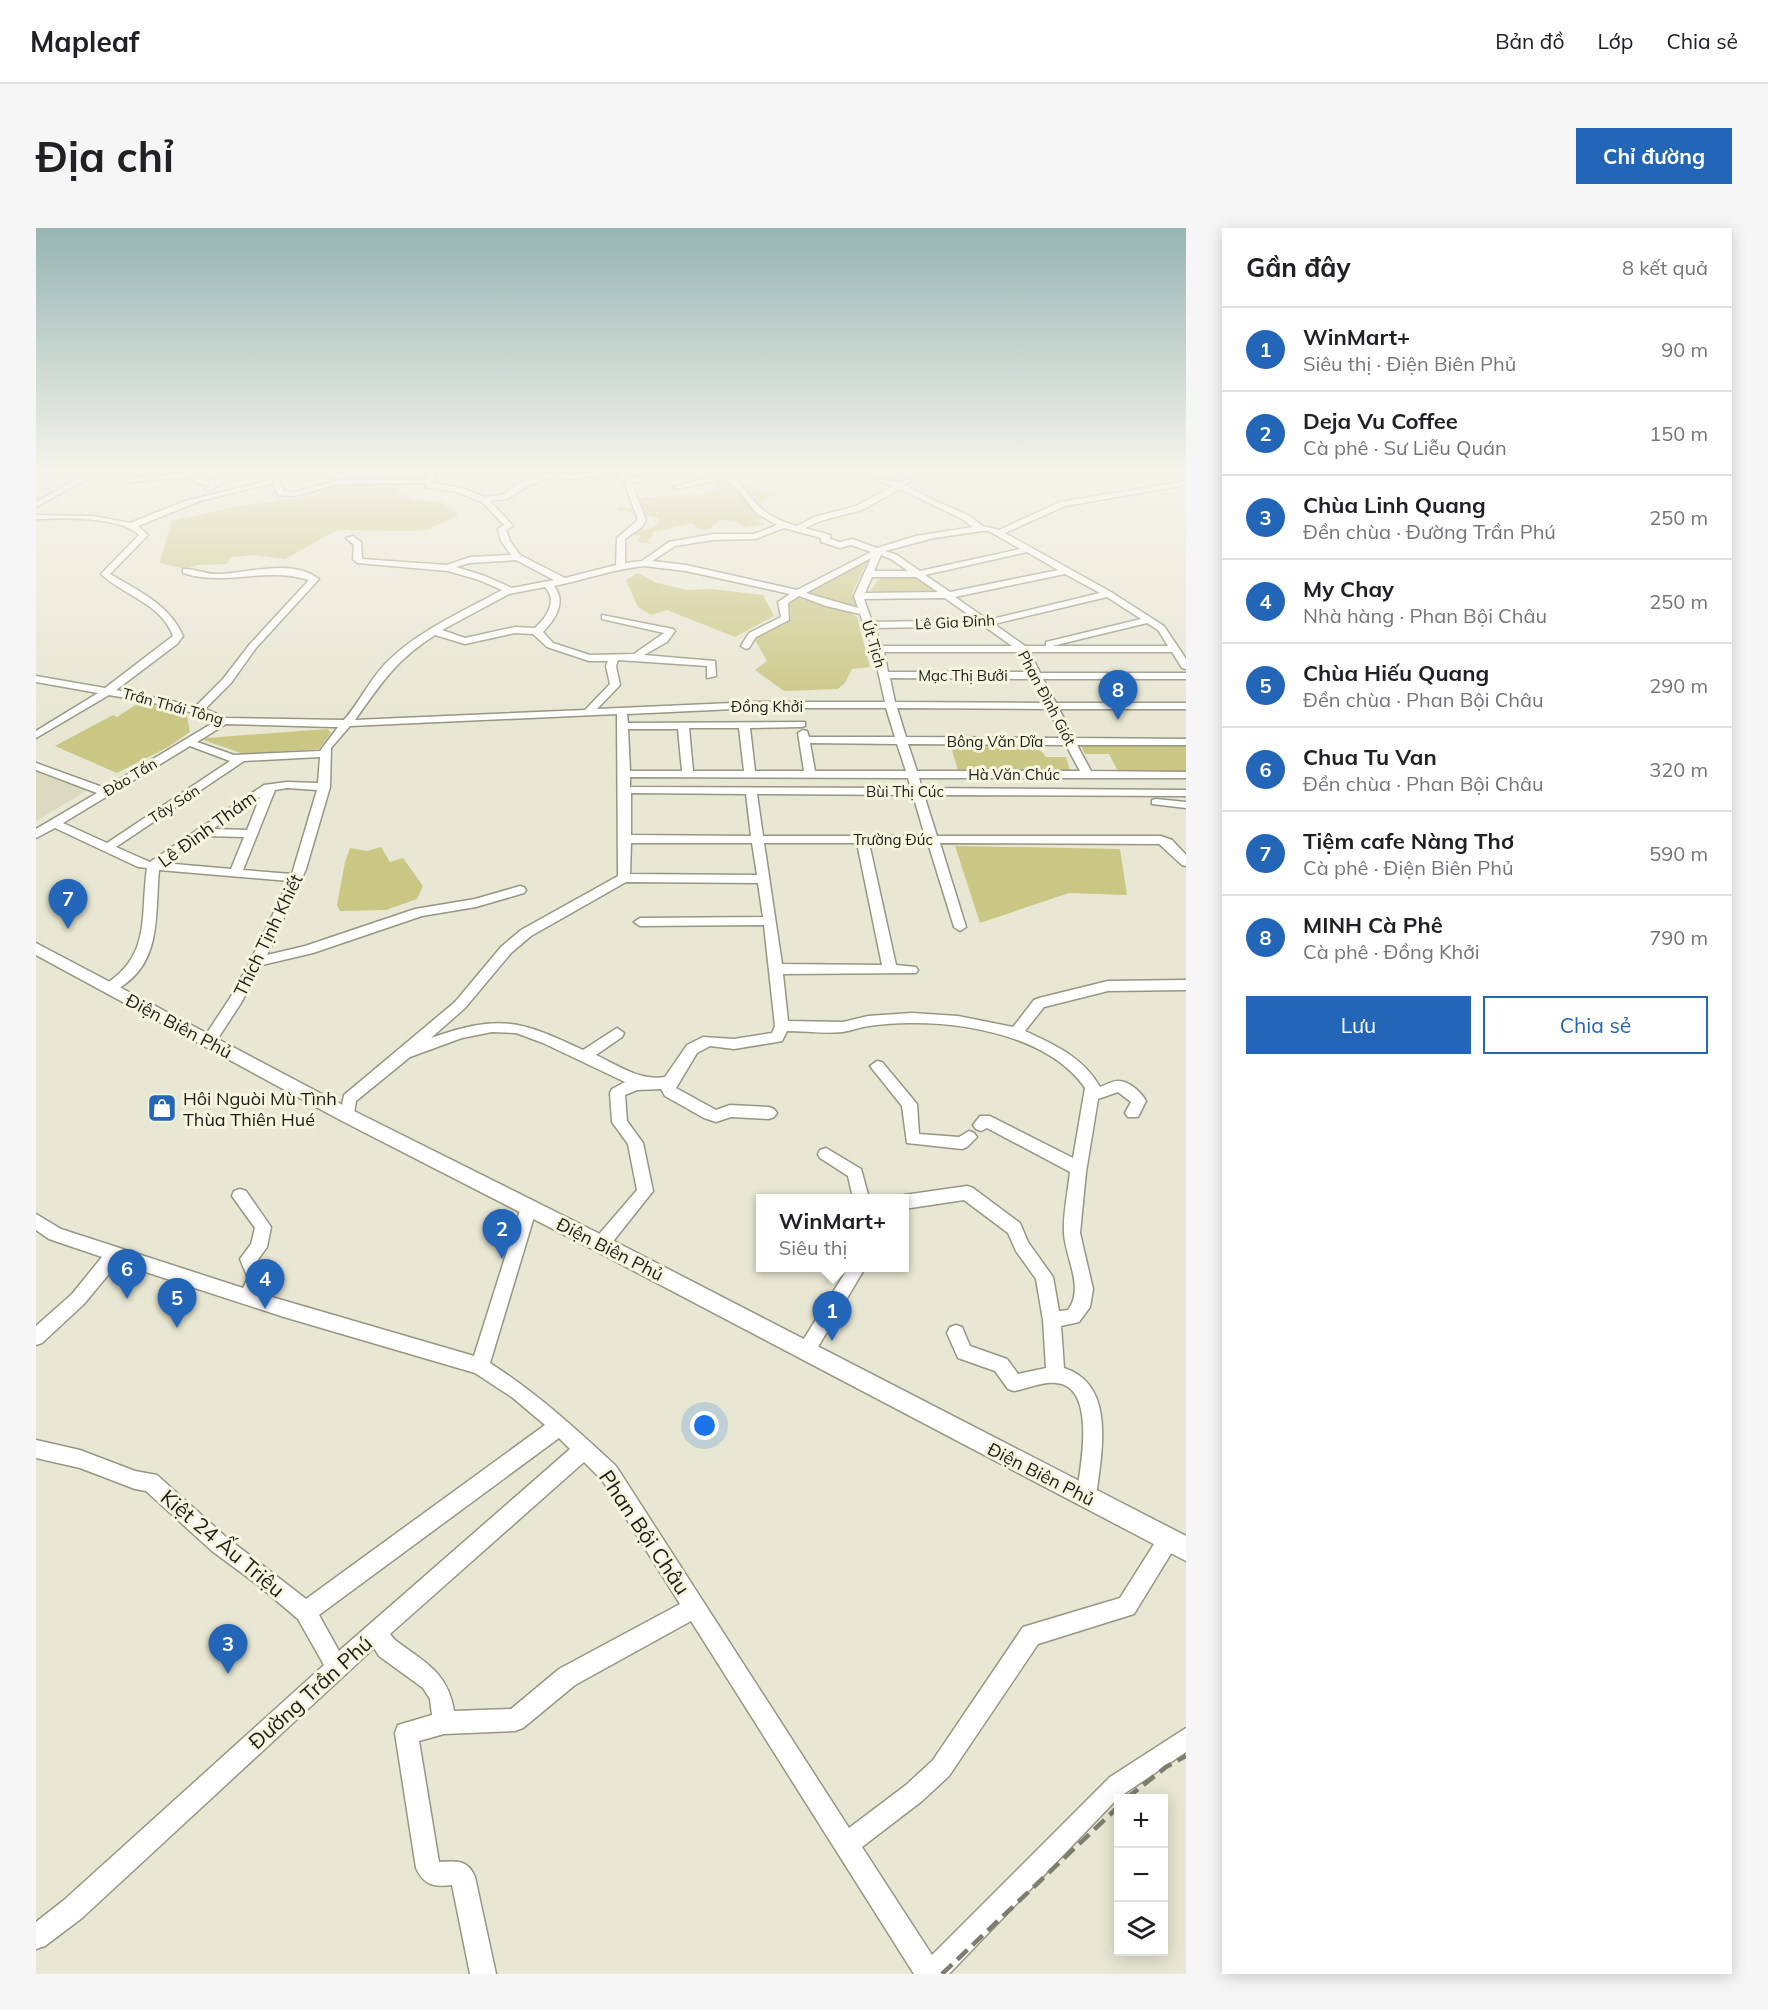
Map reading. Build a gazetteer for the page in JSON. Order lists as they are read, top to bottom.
{
  "streets": {
    "main road": ["Điện Biên Phủ"],
    "street": [
      "Lê Gia Đỉnh",
      "Út Tịch",
      "Mạc Thị Bưởi",
      "Phan Đình Giót",
      "Trần Thái Tông",
      "Đồng Khởi",
      "Bông Văn Dĩa",
      "Hà Văn Chúc",
      "Đào Tấn",
      "Bùi Thị Cúc",
      "Tây Sơn",
      "Lê Đình Thám",
      "Trường Đúc",
      "Thích Tịnh Khiết",
      "Phan Bội Châu",
      "Kiệt 24 Ấu Triệu",
      "Đường Trần Phú"
    ]
  },
  "crossings": [
    ["Lê Gia Đỉnh", "Út Tịch"],
    ["Lê Gia Đỉnh", "Phan Đình Giót"],
    ["Út Tịch", "Mạc Thị Bưởi"],
    ["Út Tịch", "Phan Đình Giót"],
    ["Út Tịch", "Đồng Khởi"],
    ["Út Tịch", "Bông Văn Dĩa"],
    ["Út Tịch", "Hà Văn Chúc"],
    ["Út Tịch", "Bùi Thị Cúc"],
    ["Út Tịch", "Trường Đúc"],
    ["Mạc Thị Bưởi", "Phan Đình Giót"],
    ["Phan Đình Giót", "Đồng Khởi"],
    ["Phan Đình Giót", "Bông Văn Dĩa"],
    ["Phan Đình Giót", "Hà Văn Chúc"],
    ["Trần Thái Tông", "Đồng Khởi"],
    ["Trần Thái Tông", "Đào Tấn"],
    ["Lê Đình Thám", "Thích Tịnh Khiết"],
    ["Lê Đình Thám", "Điện Biên Phủ"],
    ["Thích Tịnh Khiết", "Điện Biên Phủ"],
    ["Phan Bội Châu", "Đường Trần Phú"],
    ["Kiệt 24 Ấu Triệu", "Đường Trần Phú"]
  ],
  "places": {
    "shop": ["Hôi Nguòi Mù Tình Thùa Thiên Hué"]
  },
  "page": {
    "header": "Mapleaf",
    "nav": ["Bản đồ", "Lớp", "Chia sẻ"],
    "buttons": [
      "Chỉ đường",
      ["Lưu", "Chia sẻ"]
    ],
    "title": "Địa chỉ",
    "heading": ["Gần đây", "8 kết quả"],
    "list": [
      {
        "mark": "1",
        "name": "WinMart+",
        "note": "Siêu thị · Điện Biên Phủ",
        "value": "90 m"
      },
      {
        "mark": "2",
        "name": "Deja Vu Coffee",
        "note": "Cà phê · Sư Liễu Quán",
        "value": "150 m"
      },
      {
        "mark": "3",
        "name": "Chùa Linh Quang",
        "note": "Đền chùa · Đường Trần Phú",
        "value": "250 m"
      },
      {
        "mark": "4",
        "name": "My Chay",
        "note": "Nhà hàng · Phan Bội Châu",
        "value": "250 m"
      },
      {
        "mark": "5",
        "name": "Chùa Hiếu Quang",
        "note": "Đền chùa · Phan Bội Châu",
        "value": "290 m"
      },
      {
        "mark": "6",
        "name": "Chua Tu Van",
        "note": "Đền chùa · Phan Bội Châu",
        "value": "320 m"
      },
      {
        "mark": "7",
        "name": "Tiệm cafe Nàng Thơ",
        "note": "Cà phê · Điện Biên Phủ",
        "value": "590 m"
      },
      {
        "mark": "8",
        "name": "MINH Cà Phê",
        "note": "Cà phê · Đồng Khởi",
        "value": "790 m"
      }
    ],
    "pins": [
      "8",
      "7",
      "2",
      "6",
      "4",
      "5",
      "1",
      "3"
    ],
    "popup": ["WinMart+", "Siêu thị"],
    "map_buttons": ["+", "−"]
  }
}
